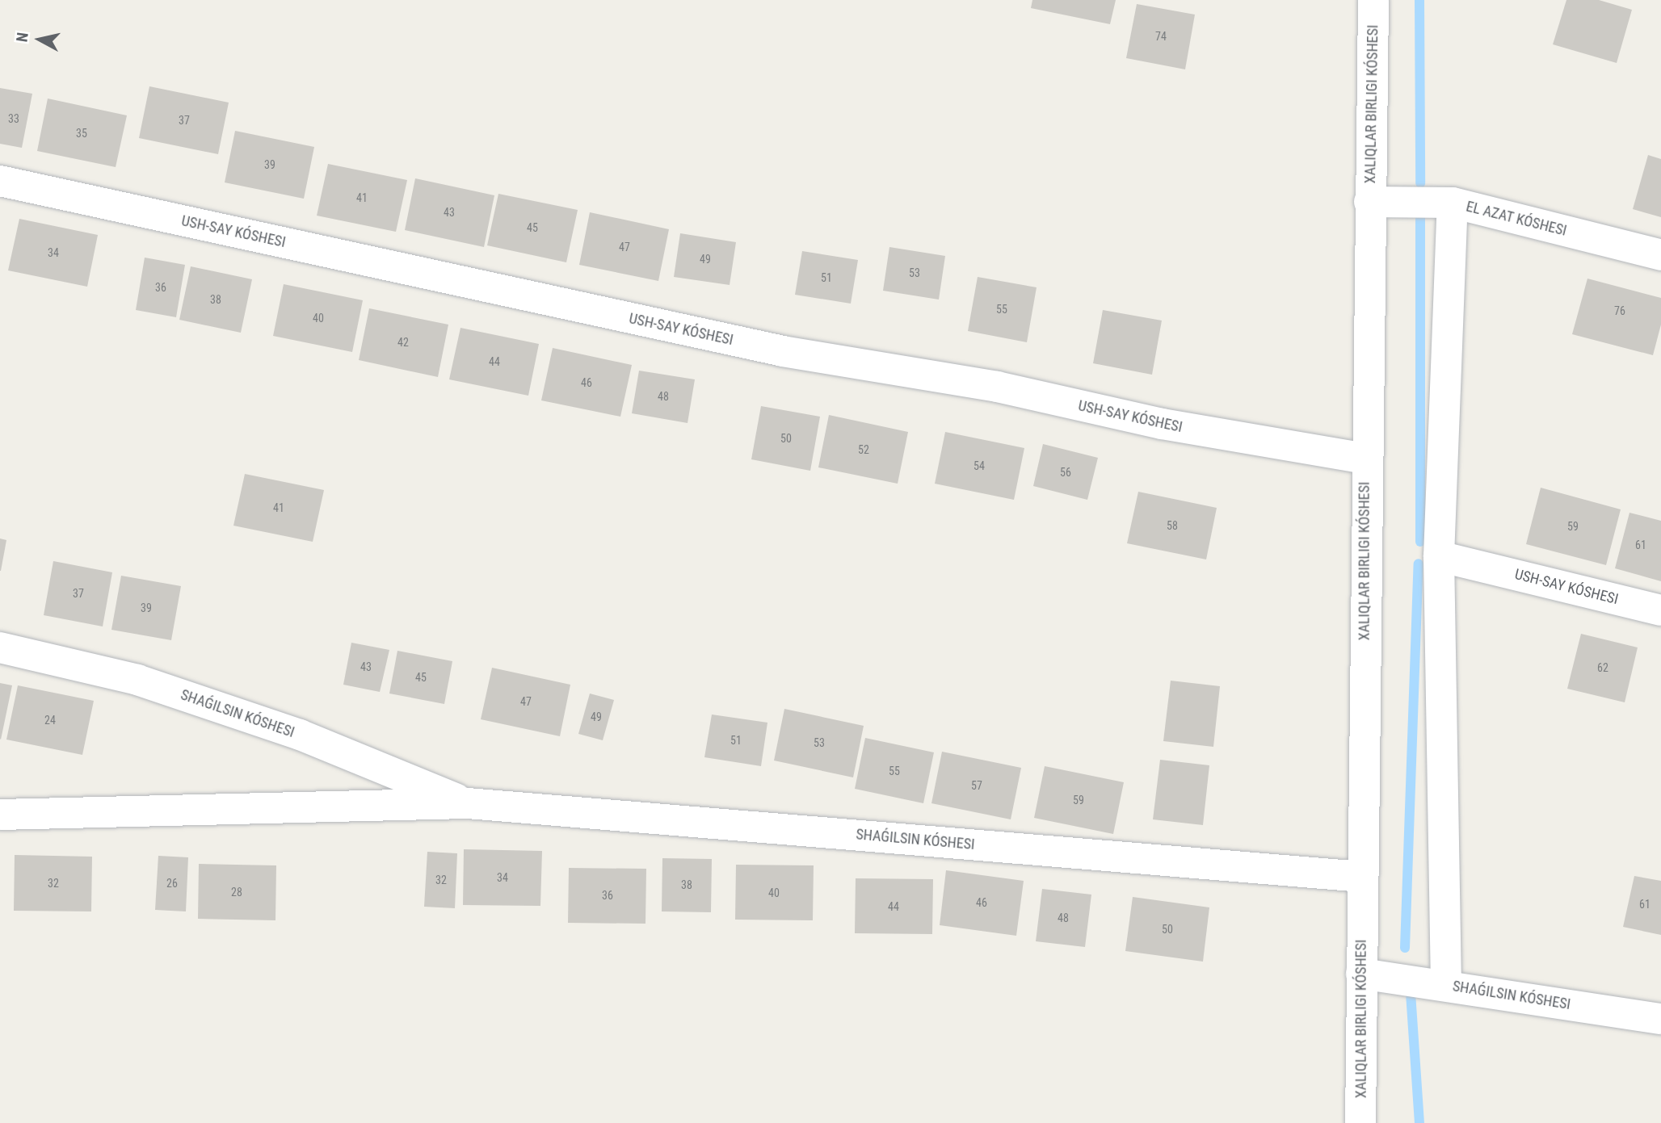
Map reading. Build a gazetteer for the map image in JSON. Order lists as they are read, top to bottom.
{
  "streets": {
    "street": ["EL AZAT KÓSHESI", "USH-SAY KÓSHESI"]
  },
  "house_numbers": [
    "74",
    "33",
    "37",
    "35",
    "39",
    "41",
    "43",
    "45",
    "47",
    "34",
    "49",
    "53",
    "51",
    "36",
    "38",
    "55",
    "76",
    "40",
    "42",
    "44",
    "46",
    "48",
    "50",
    "52",
    "54",
    "56",
    "41",
    "58",
    "59",
    "61",
    "37",
    "39",
    "43",
    "62",
    "45",
    "47",
    "49",
    "24",
    "51",
    "53",
    "55",
    "57",
    "59",
    "34",
    "32",
    "32",
    "26",
    "38",
    "28",
    "40",
    "36",
    "46",
    "61",
    "44",
    "48",
    "50"
  ],
  "north": "left"
}
